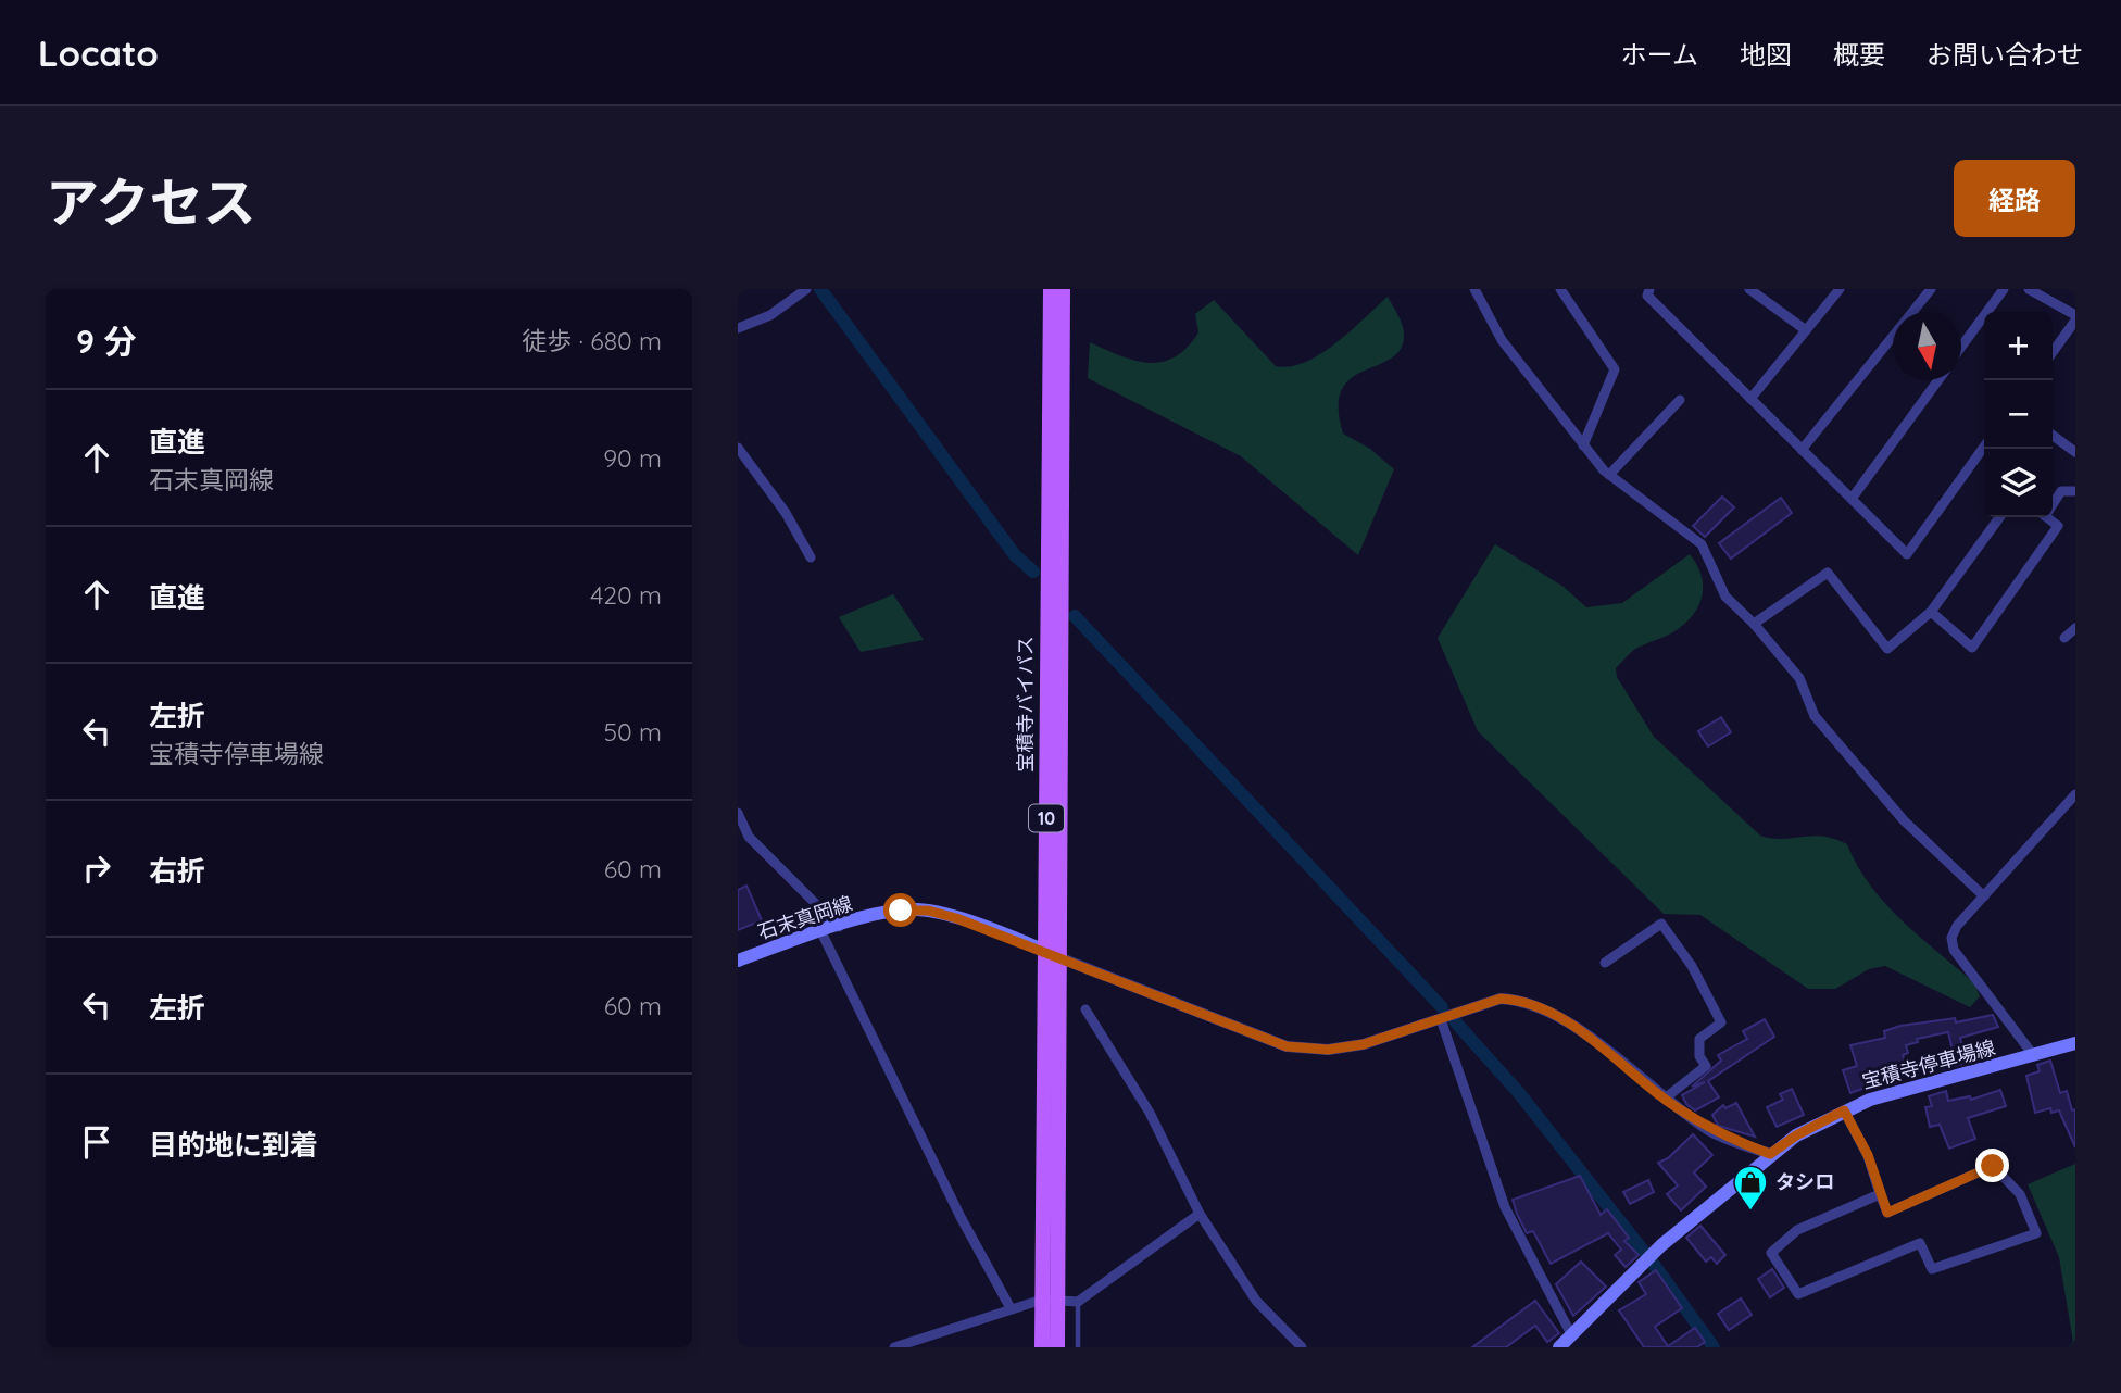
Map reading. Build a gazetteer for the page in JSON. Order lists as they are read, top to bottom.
{
  "streets": {
    "main road": [
      "宝積寺バイパス",
      "10",
      "石末真岡線",
      "宝積寺停車場線"
    ]
  },
  "crossings": [
    ["宝積寺バイパス", "石末真岡線"]
  ],
  "places": {
    "shop": ["タシロ"]
  },
  "north": "bottom",
  "page": {
    "header": "Locato",
    "nav": [
      "ホーム",
      "地図",
      "概要",
      "お問い合わせ"
    ],
    "title": "アクセス",
    "buttons": "経路",
    "heading": ["9 分", "徒歩 · 680 m"],
    "map_buttons": ["+", "−"],
    "list": [
      ["直進", "石末真岡線", "90 m"],
      ["直進", "420 m"],
      ["左折", "宝積寺停車場線", "50 m"],
      ["右折", "60 m"],
      ["左折", "60 m"],
      "目的地に到着"
    ]
  }
}
